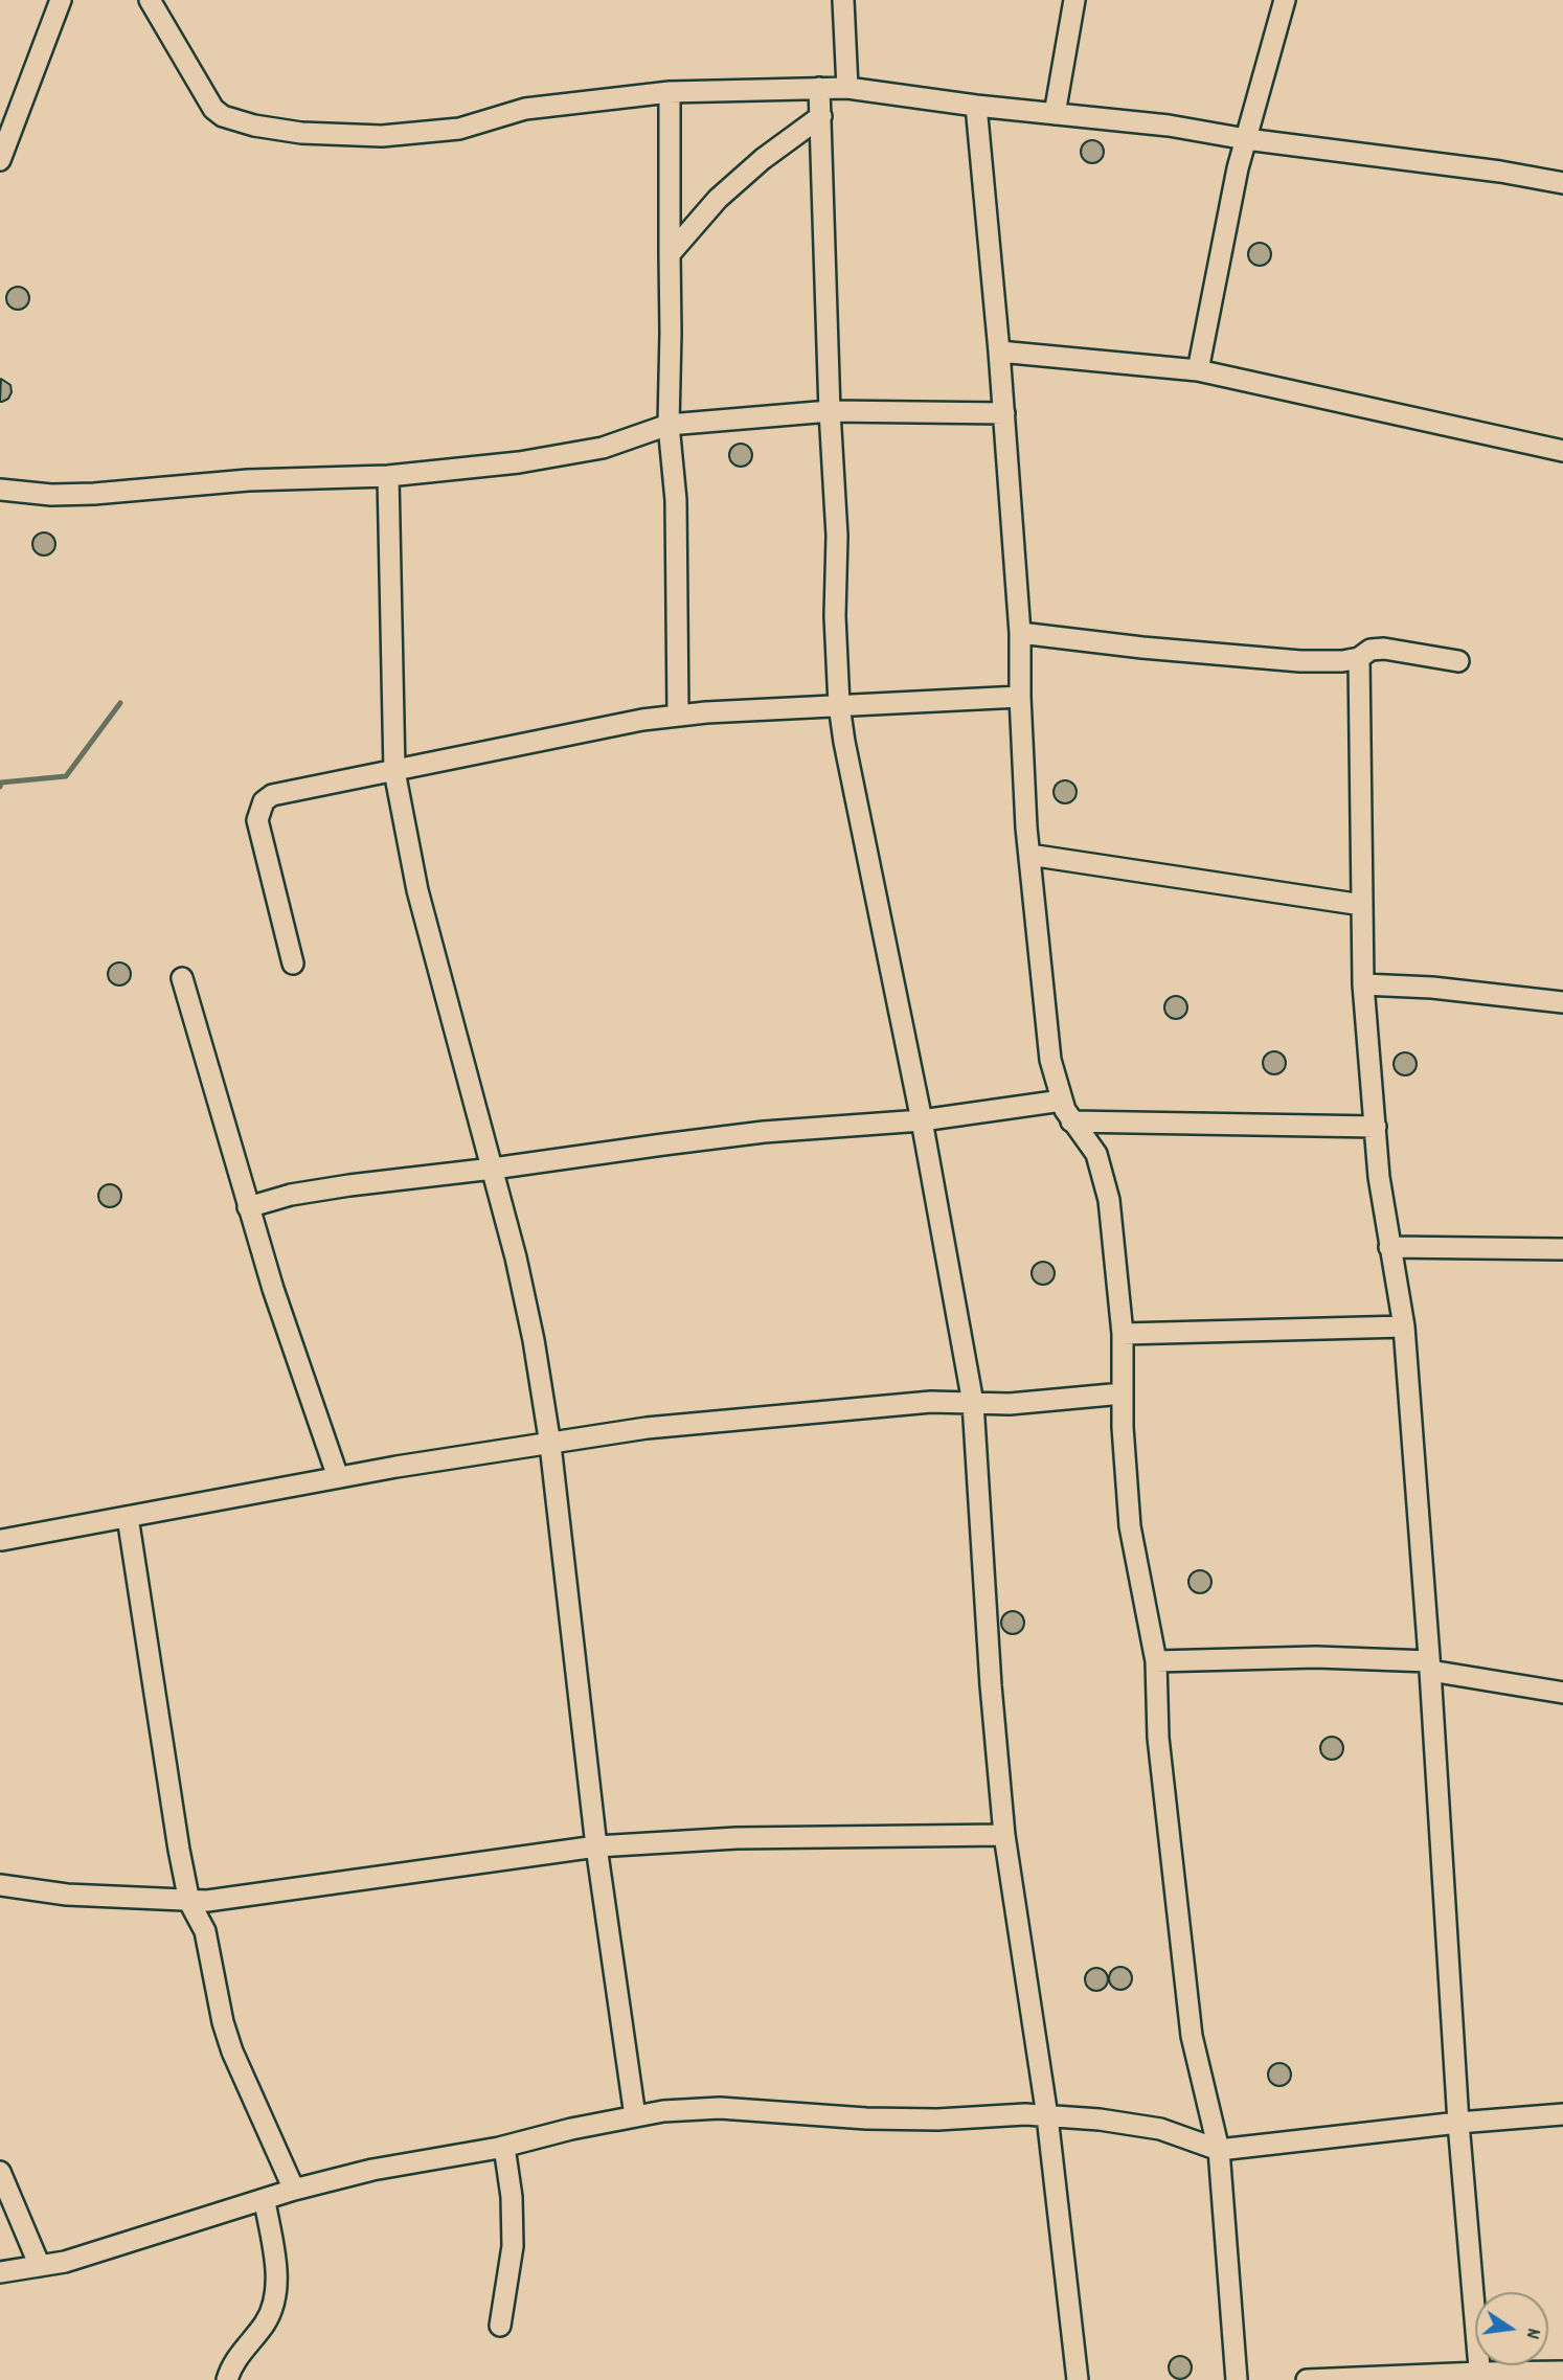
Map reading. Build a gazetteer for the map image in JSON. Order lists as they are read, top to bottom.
{
  "north": "right"
}
